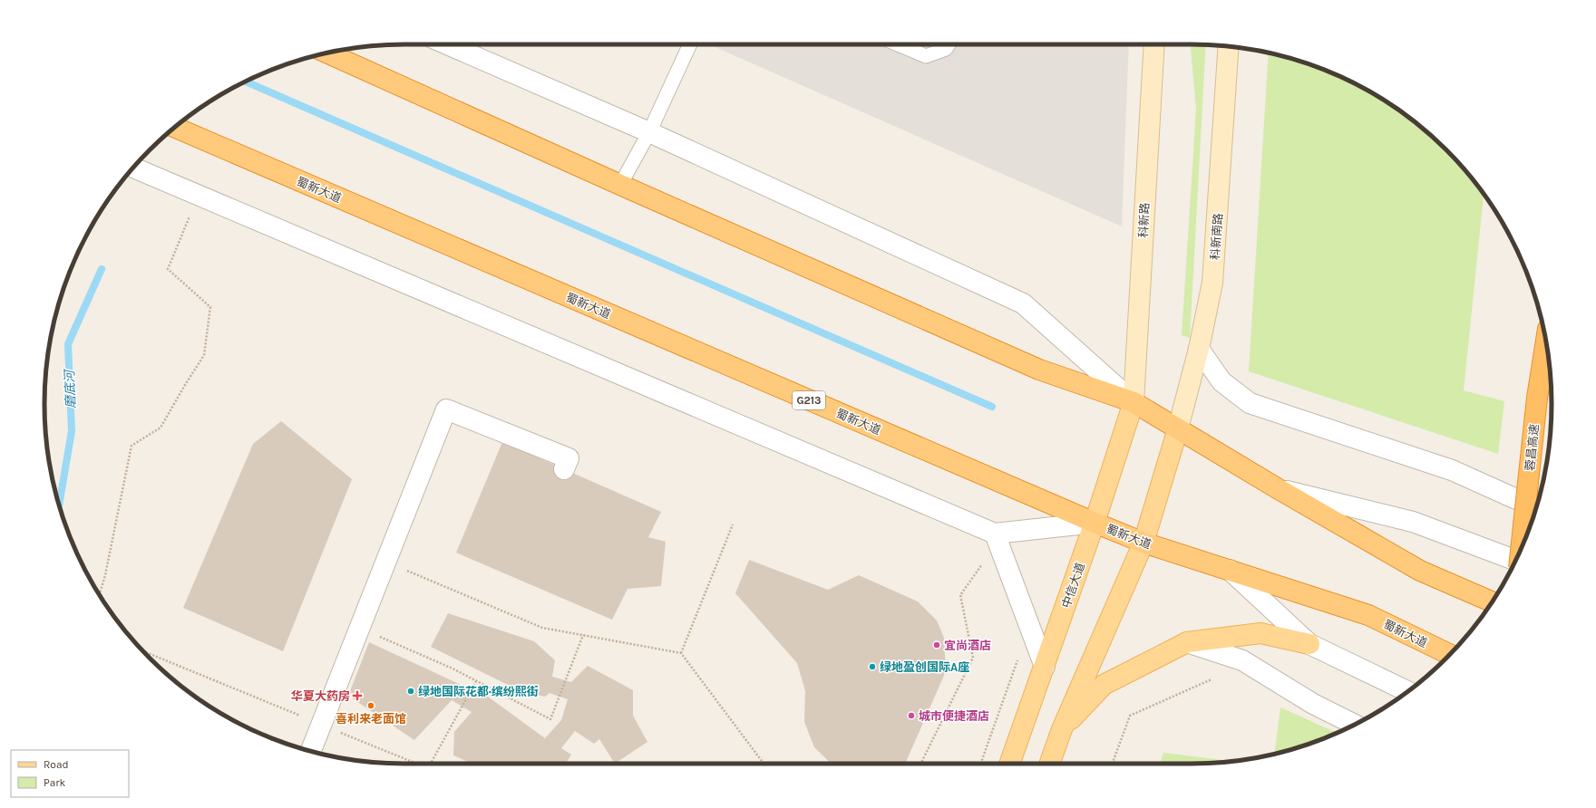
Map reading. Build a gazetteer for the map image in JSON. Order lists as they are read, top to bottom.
{
  "streets": {
    "highway": ["蜀新大道", "G213", "蓉昌高速"],
    "main road": ["科新路", "科新南路", "中信大道"]
  },
  "crossings": [
    ["蜀新大道", "中信大道"],
    ["科新路", "中信大道"]
  ],
  "water": ["磨底河"],
  "places": {
    "other": [
      "宜尚酒店",
      "绿地盈创国际A座",
      "绿地国际花都·缤纷熙街",
      "喜利来老面馆",
      "城市便捷酒店"
    ],
    "health": ["华夏大药房"]
  },
  "legend": ["Road", "Park"]
}
